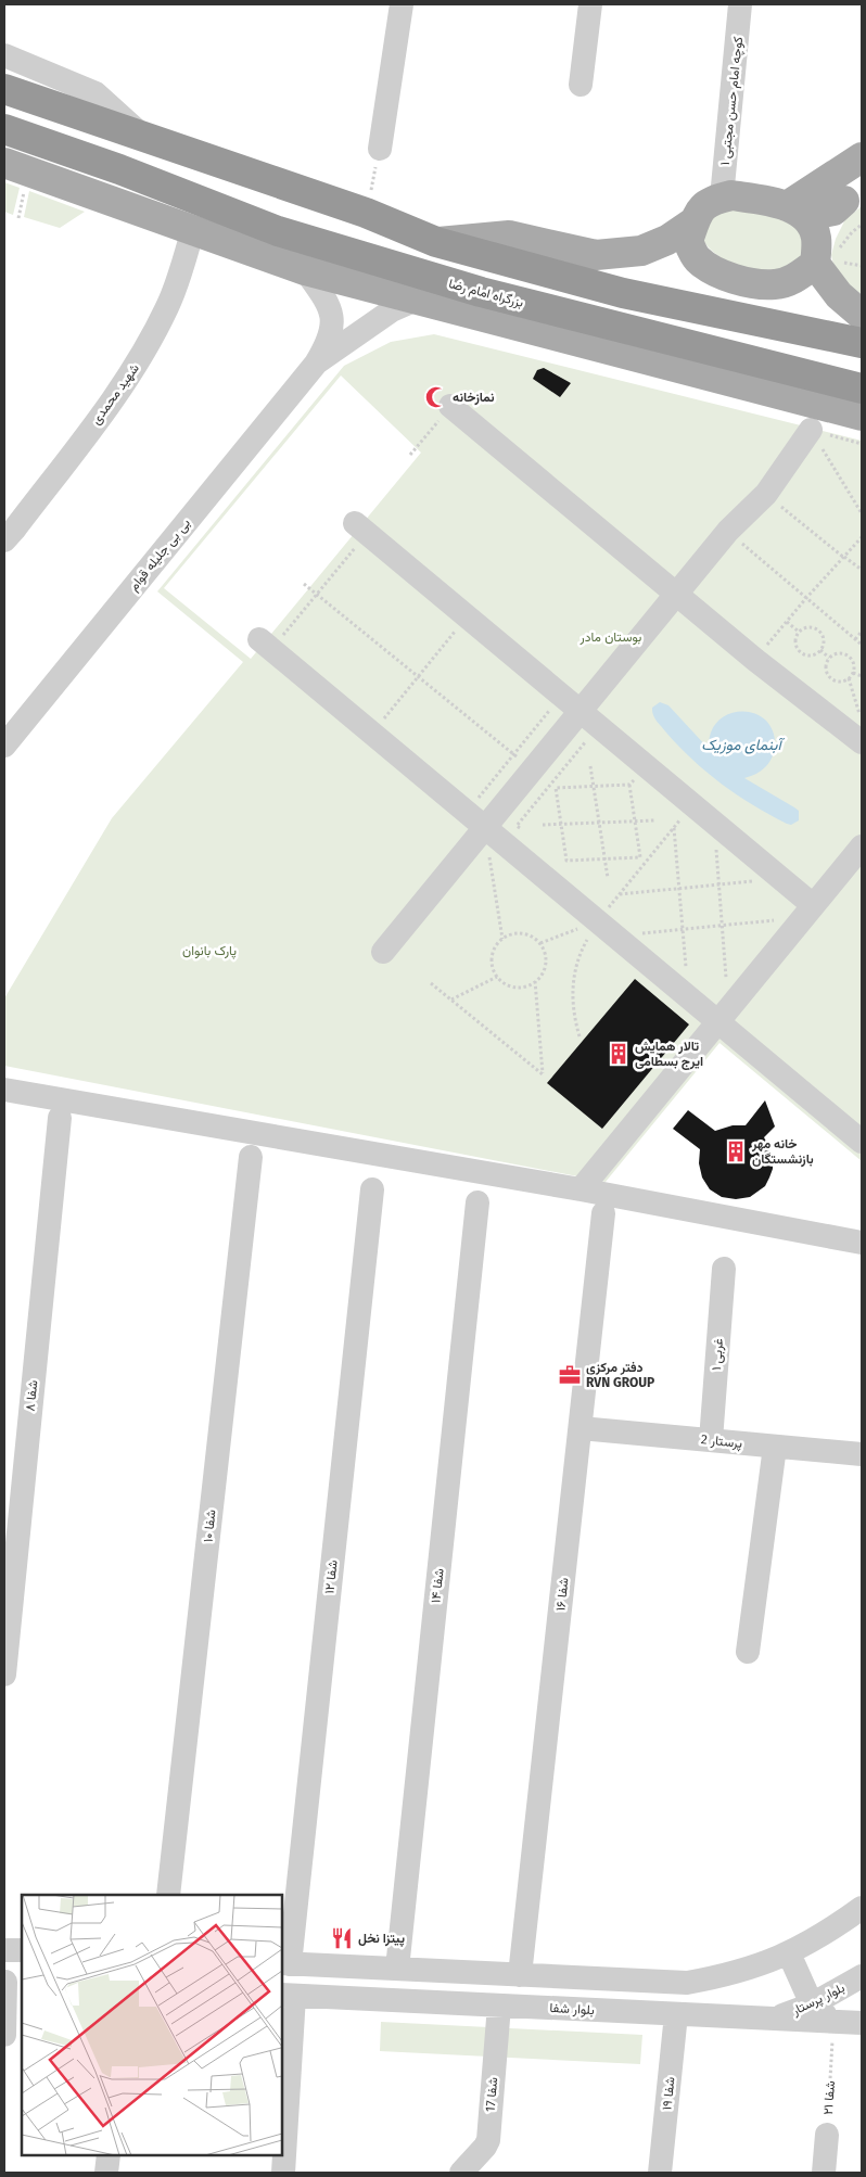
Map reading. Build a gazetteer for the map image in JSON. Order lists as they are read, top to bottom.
{
  "streets": {
    "highway": ["بزرگراه امام رضا"],
    "street": [
      "کوچه امام حسن مجتبی ۱",
      "شهید محمدی",
      "بی بی جلیله قوام",
      "۱ غربی",
      "شفا ۸",
      "پرستار 2",
      "شفا ۱۰",
      "شفا ۱۲",
      "شفا ۱۴",
      "شفا ۱۶",
      "بلوار پرستار",
      "بلوار شفا",
      "شفا ۱۹",
      "شفا 17"
    ],
    "path": ["شفا ۲۱"]
  },
  "crossings": [
    ["۱ غربی", "پرستار 2"],
    ["پرستار 2", "شفا ۱۶"],
    ["بلوار پرستار", "بلوار شفا"],
    ["بلوار شفا", "شفا ۱۹"],
    ["بلوار شفا", "شفا 17"],
    ["بلوار شفا", "شفا ۲۱"]
  ],
  "water": ["آبنمای موزیک"],
  "parks": ["بوستان مادر", "پارک بانوان"],
  "places": {
    "mosque": ["نمازخانه"],
    "building": ["تالار همایش ایرج بسطامی", "خانه مهر بازنشستگان"],
    "office": ["دفتر مرکزی RVN GROUP"],
    "restaurant": ["پیتزا نخل"]
  }
}
